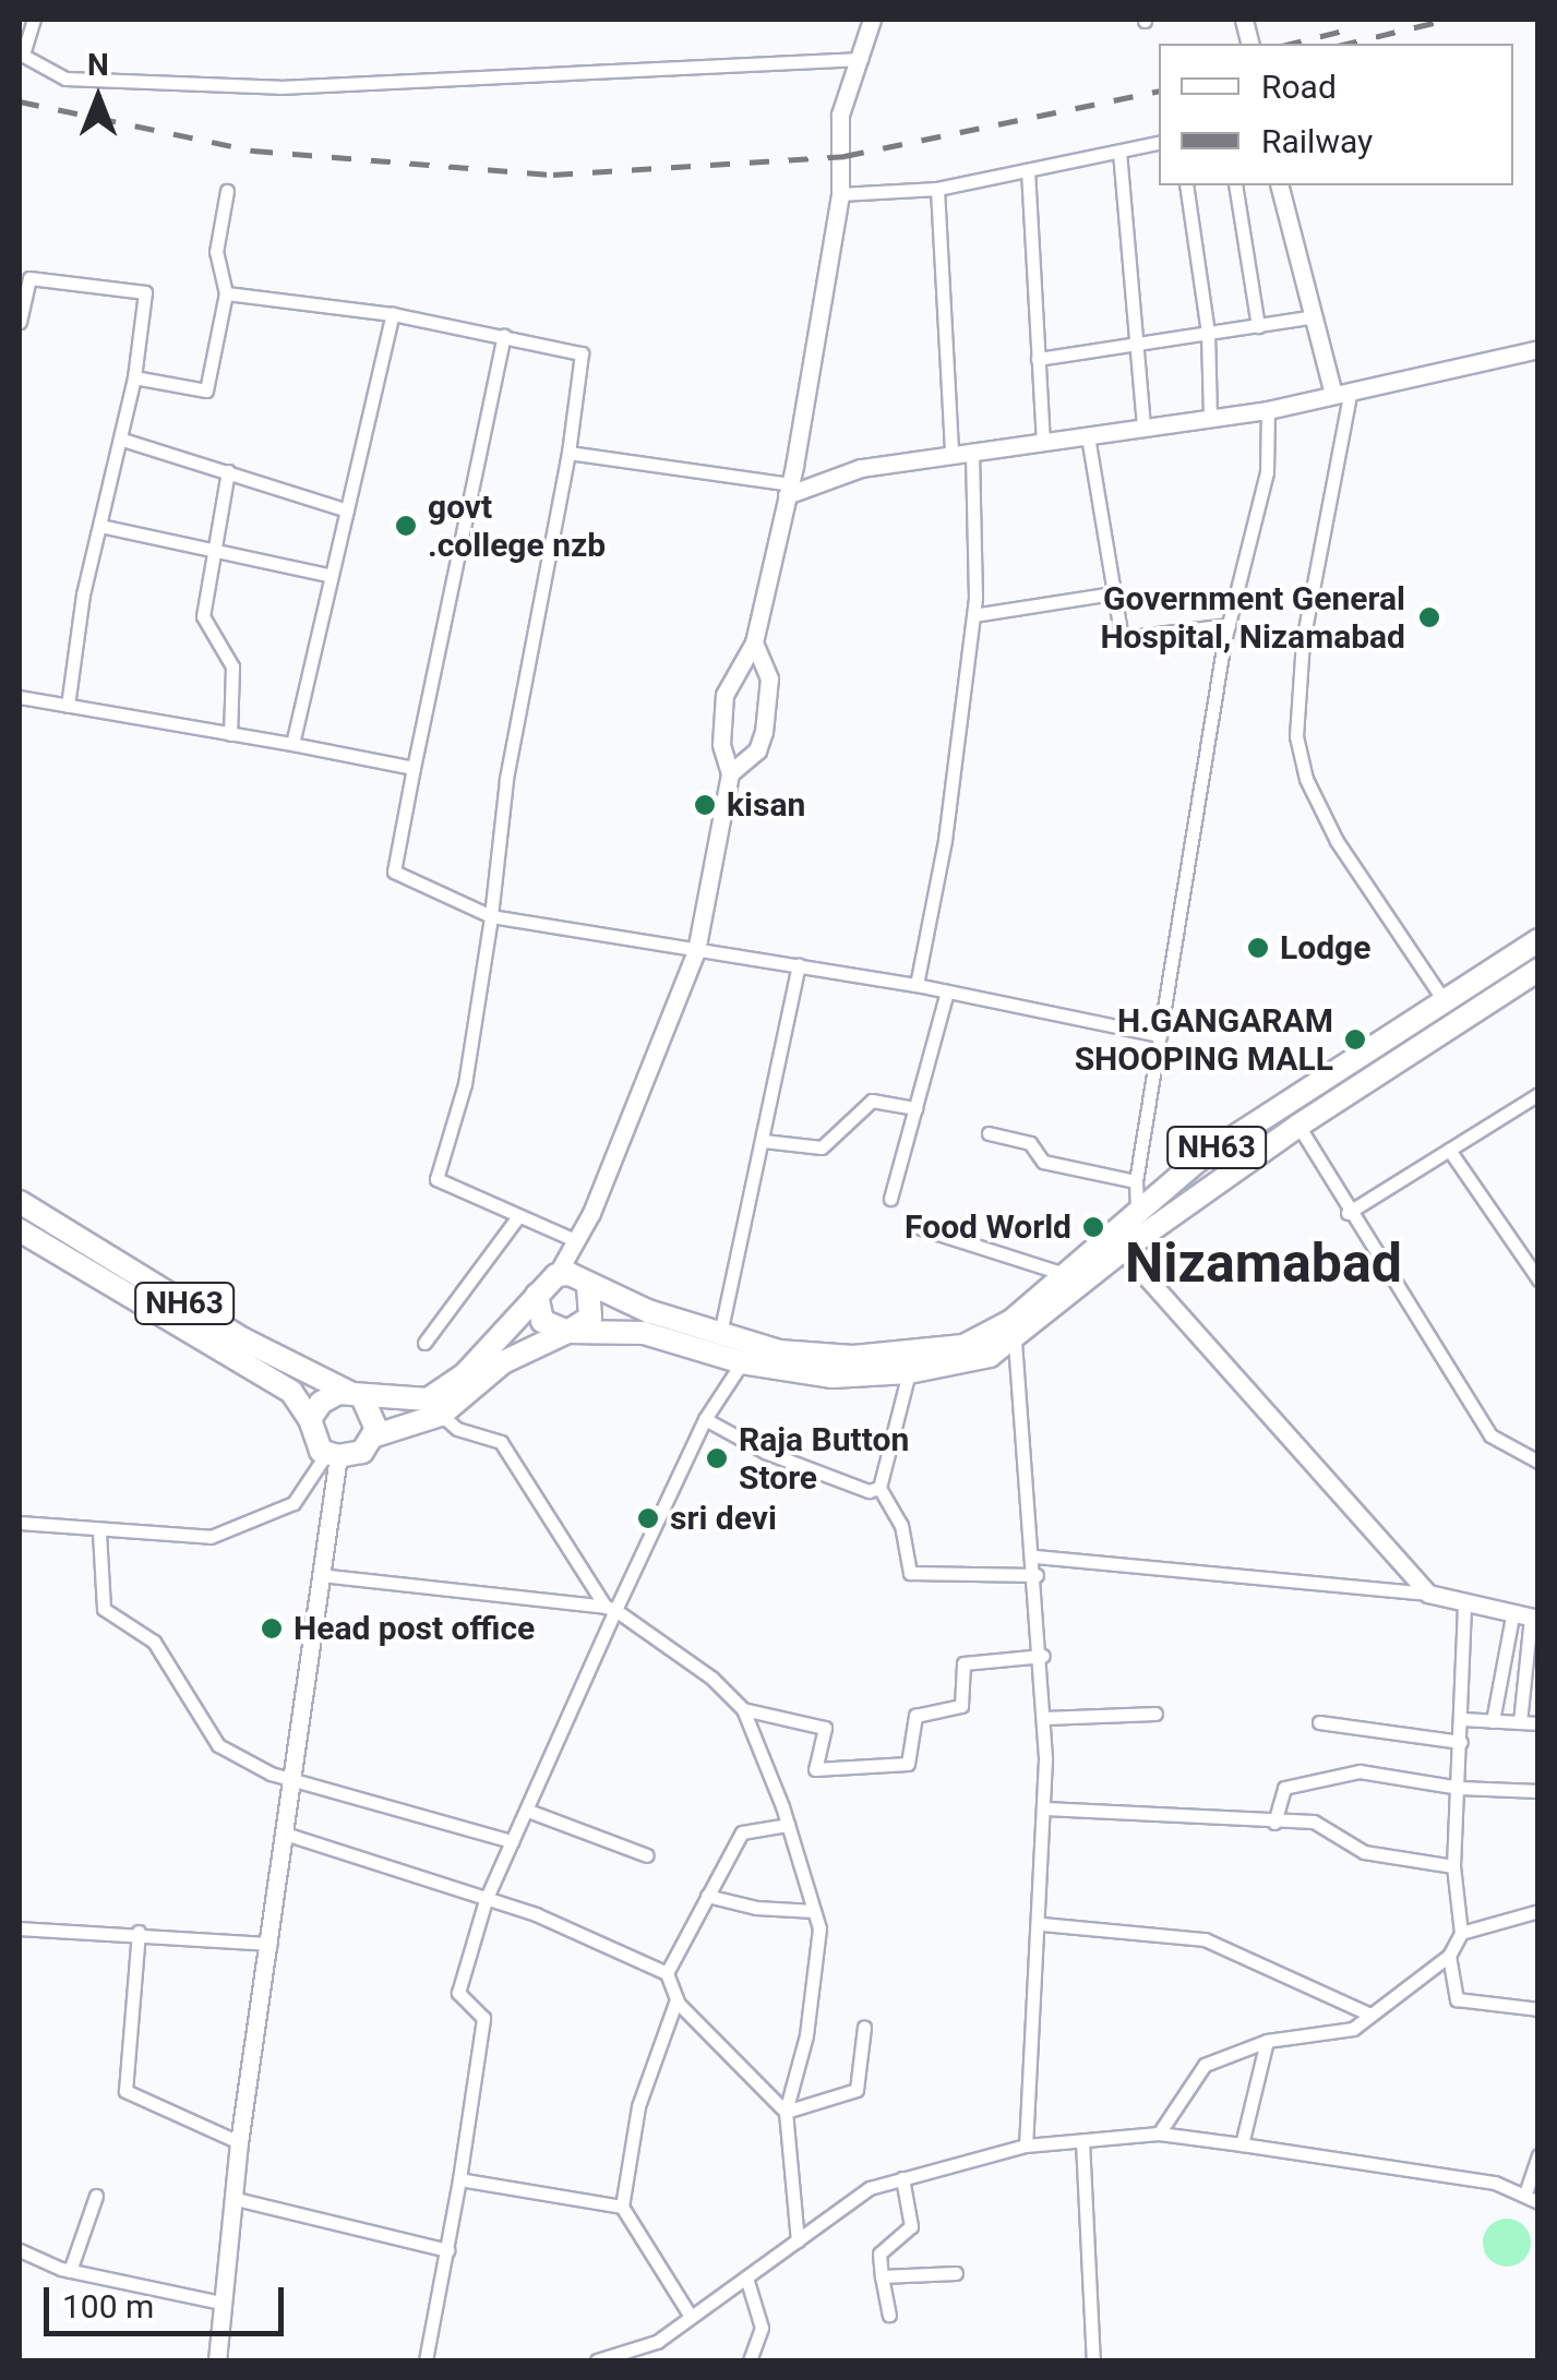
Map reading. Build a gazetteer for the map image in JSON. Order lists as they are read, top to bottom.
{
  "streets": {
    "highway": ["NH63"]
  },
  "districts": ["Nizamabad"],
  "places": [
    "govt .college nzb",
    "Government General Hospital, Nizamabad",
    "kisan",
    "Lodge",
    "H.GANGARAM SHOOPING MALL",
    "Food World",
    "Raja Button Store",
    "sri devi",
    "Head post office"
  ],
  "legend": ["Road", "Railway"],
  "scale_bar": "100 m",
  "north": "top"
}
